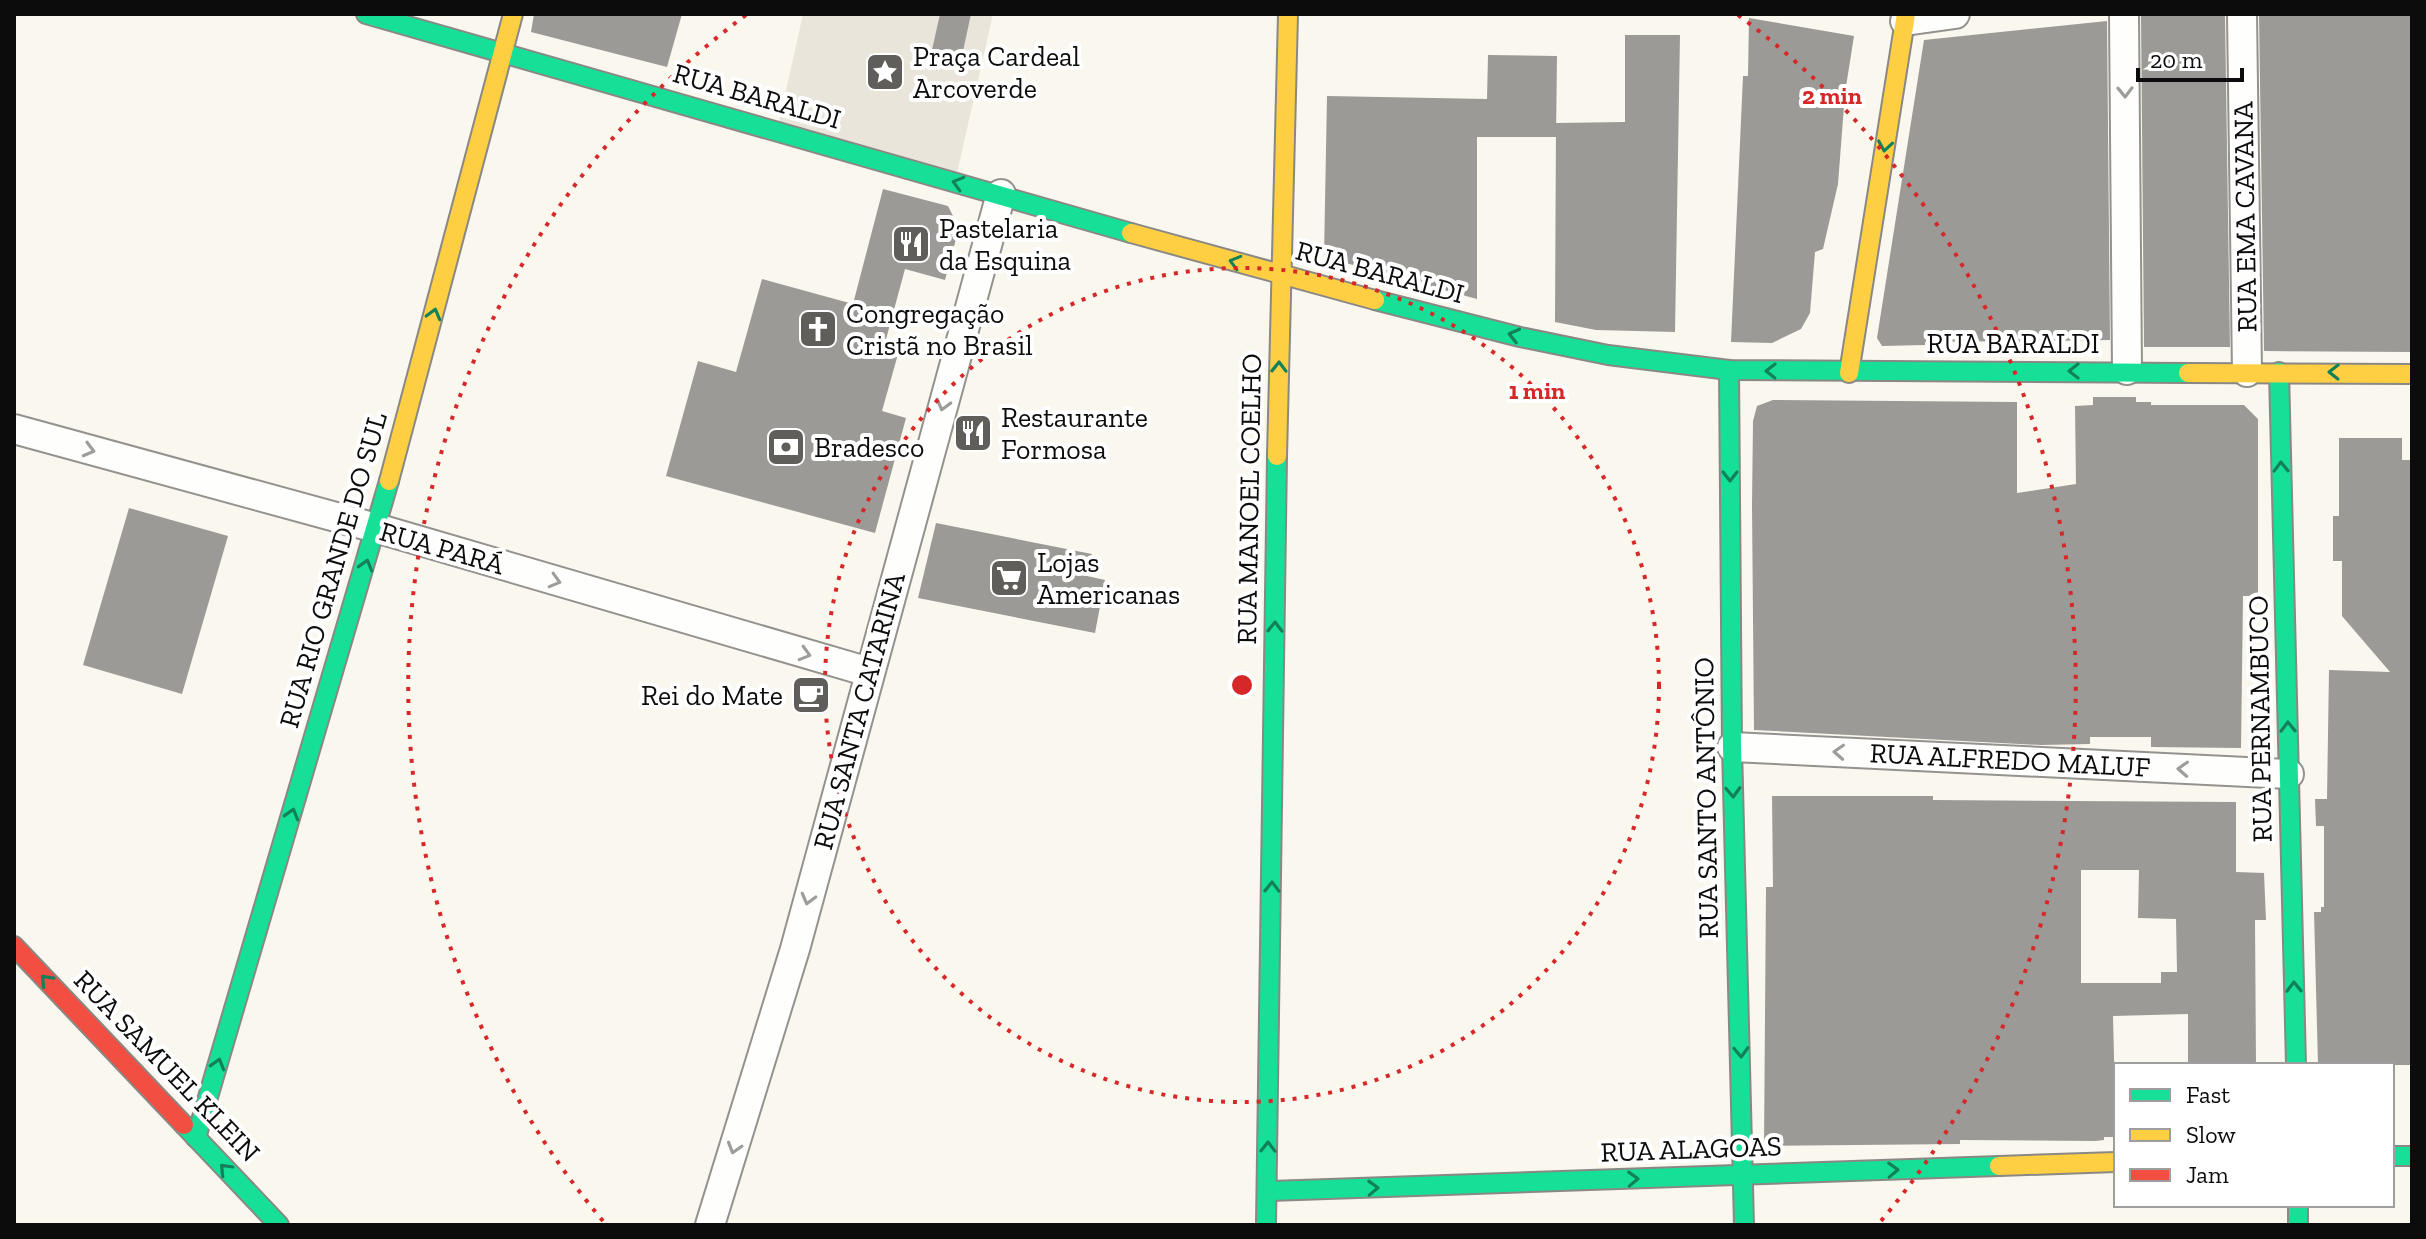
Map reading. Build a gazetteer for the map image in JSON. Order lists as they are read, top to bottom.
{
  "streets": {
    "street": [
      "RUA BARALDI",
      "RUA EMA CAVANA",
      "RUA MANOEL COELHO",
      "RUA PARÁ",
      "RUA RIO GRANDE DO SUL",
      "RUA SANTA CATARINA",
      "RUA PERNAMBUCO",
      "RUA ALFREDO MALUF",
      "RUA SANTO ANTÔNIO",
      "RUA SAMUEL KLEIN",
      "RUA ALAGOAS"
    ]
  },
  "crossings": [
    ["RUA BARALDI", "RUA EMA CAVANA"],
    ["RUA BARALDI", "RUA MANOEL COELHO"],
    ["RUA BARALDI", "RUA RIO GRANDE DO SUL"],
    ["RUA BARALDI", "RUA SANTA CATARINA"],
    ["RUA BARALDI", "RUA PERNAMBUCO"],
    ["RUA BARALDI", "RUA SANTO ANTÔNIO"],
    ["RUA MANOEL COELHO", "RUA ALAGOAS"],
    ["RUA PARÁ", "RUA RIO GRANDE DO SUL"],
    ["RUA PARÁ", "RUA SANTA CATARINA"],
    ["RUA RIO GRANDE DO SUL", "RUA SAMUEL KLEIN"],
    ["RUA PERNAMBUCO", "RUA ALFREDO MALUF"],
    ["RUA ALFREDO MALUF", "RUA SANTO ANTÔNIO"],
    ["RUA SANTO ANTÔNIO", "RUA ALAGOAS"]
  ],
  "one_way": [
    "RUA BARALDI",
    "RUA MANOEL COELHO",
    "RUA PARÁ",
    "RUA RIO GRANDE DO SUL",
    "RUA SANTA CATARINA",
    "RUA PERNAMBUCO",
    "RUA ALFREDO MALUF",
    "RUA SANTO ANTÔNIO",
    "RUA SAMUEL KLEIN",
    "RUA ALAGOAS"
  ],
  "places": {
    "place": ["Praça Cardeal Arcoverde"],
    "restaurant": ["Pastelaria da Esquina", "Restaurante Formosa"],
    "church": ["Congregação Cristã no Brasil"],
    "bank": ["Bradesco"],
    "supermarket": ["Lojas Americanas"],
    "cafe": ["Rei do Mate"]
  },
  "legend": ["Fast", "Slow", "Jam"],
  "scale_bar": "20 m",
  "rings": ["2 min", "1 min"]
}
